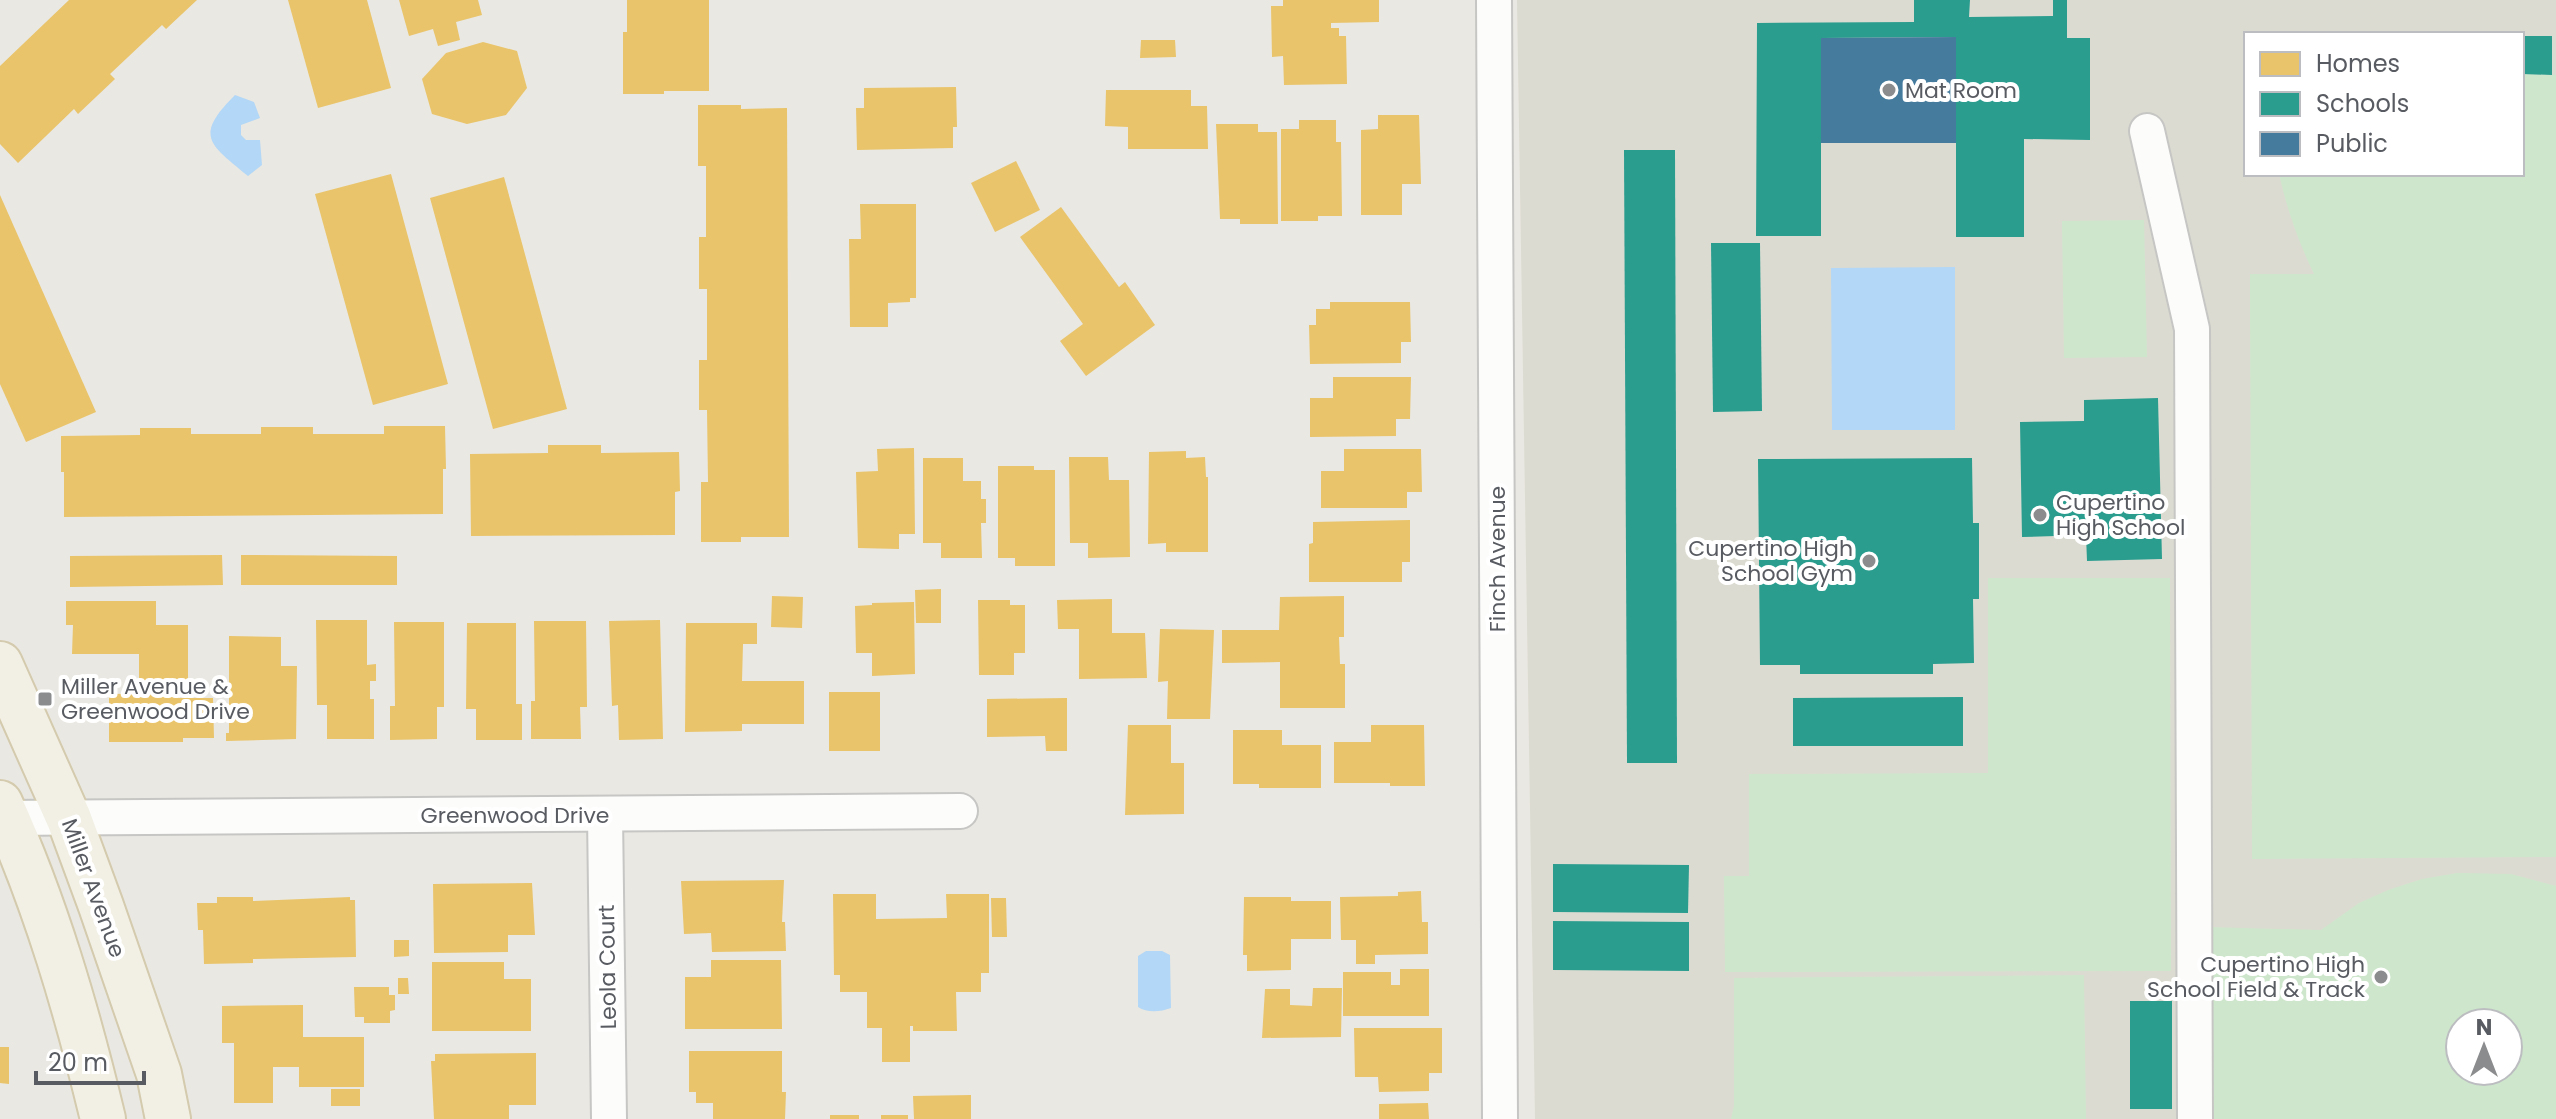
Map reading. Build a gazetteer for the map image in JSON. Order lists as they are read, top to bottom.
{
  "streets": {
    "main road": ["Miller Avenue"],
    "street": ["Finch Avenue", "Greenwood Drive", "Leola Court"]
  },
  "crossings": [
    ["Greenwood Drive", "Miller Avenue"],
    ["Greenwood Drive", "Leola Court"]
  ],
  "places": {
    "other": [
      "Mat Room",
      "Cupertino High School",
      "Cupertino High School Gym",
      "Cupertino High School Field & Track"
    ],
    "transit": ["Miller Avenue & Greenwood Drive"]
  },
  "legend": ["Homes", "Schools", "Public"],
  "scale_bar": "20 m",
  "north": "top"
}
